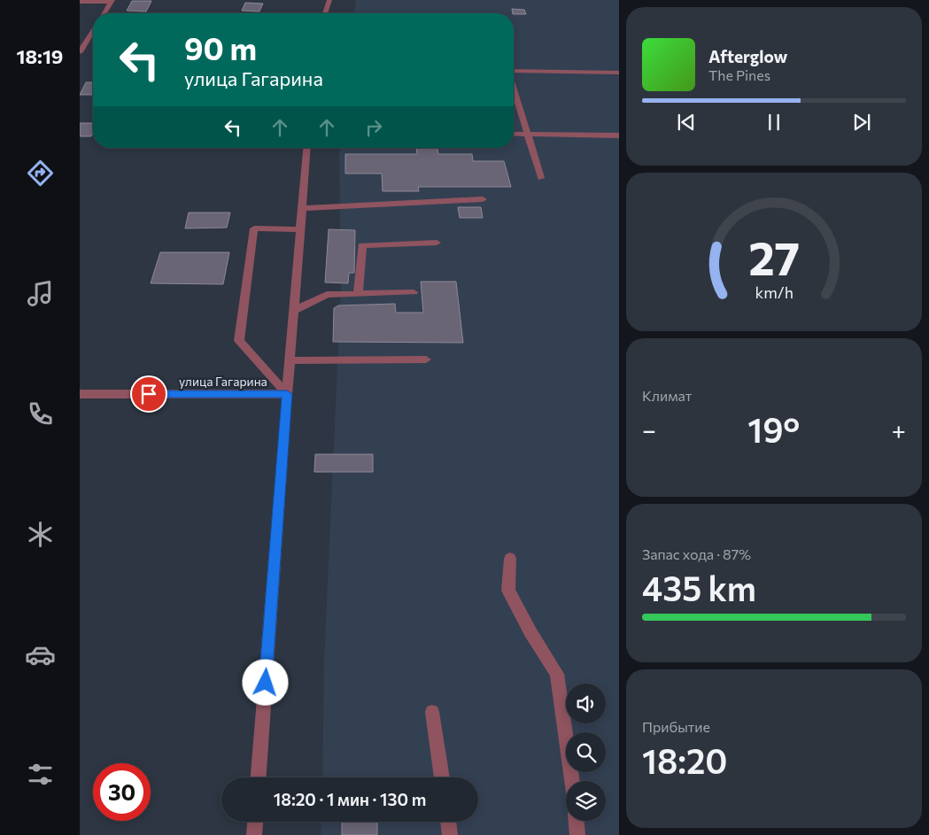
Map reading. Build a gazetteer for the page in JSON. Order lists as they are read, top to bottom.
{
  "streets": {
    "street": ["улица Гагарина"]
  },
  "page": {
    "tabs": "18:19",
    "turn": ["90 m", "улица Гагарина"],
    "song": ["Afterglow", "The Pines"],
    "tile": [
      "Климат",
      ["Запас хода · 87%", "435 km"],
      ["Прибытие", "18:20"]
    ],
    "heat": ["−", "19°", "+"],
    "limit": "30",
    "trip": "18:20 · 1 мин · 130 m",
    "gauge": ["27", "km/h"]
  }
}
